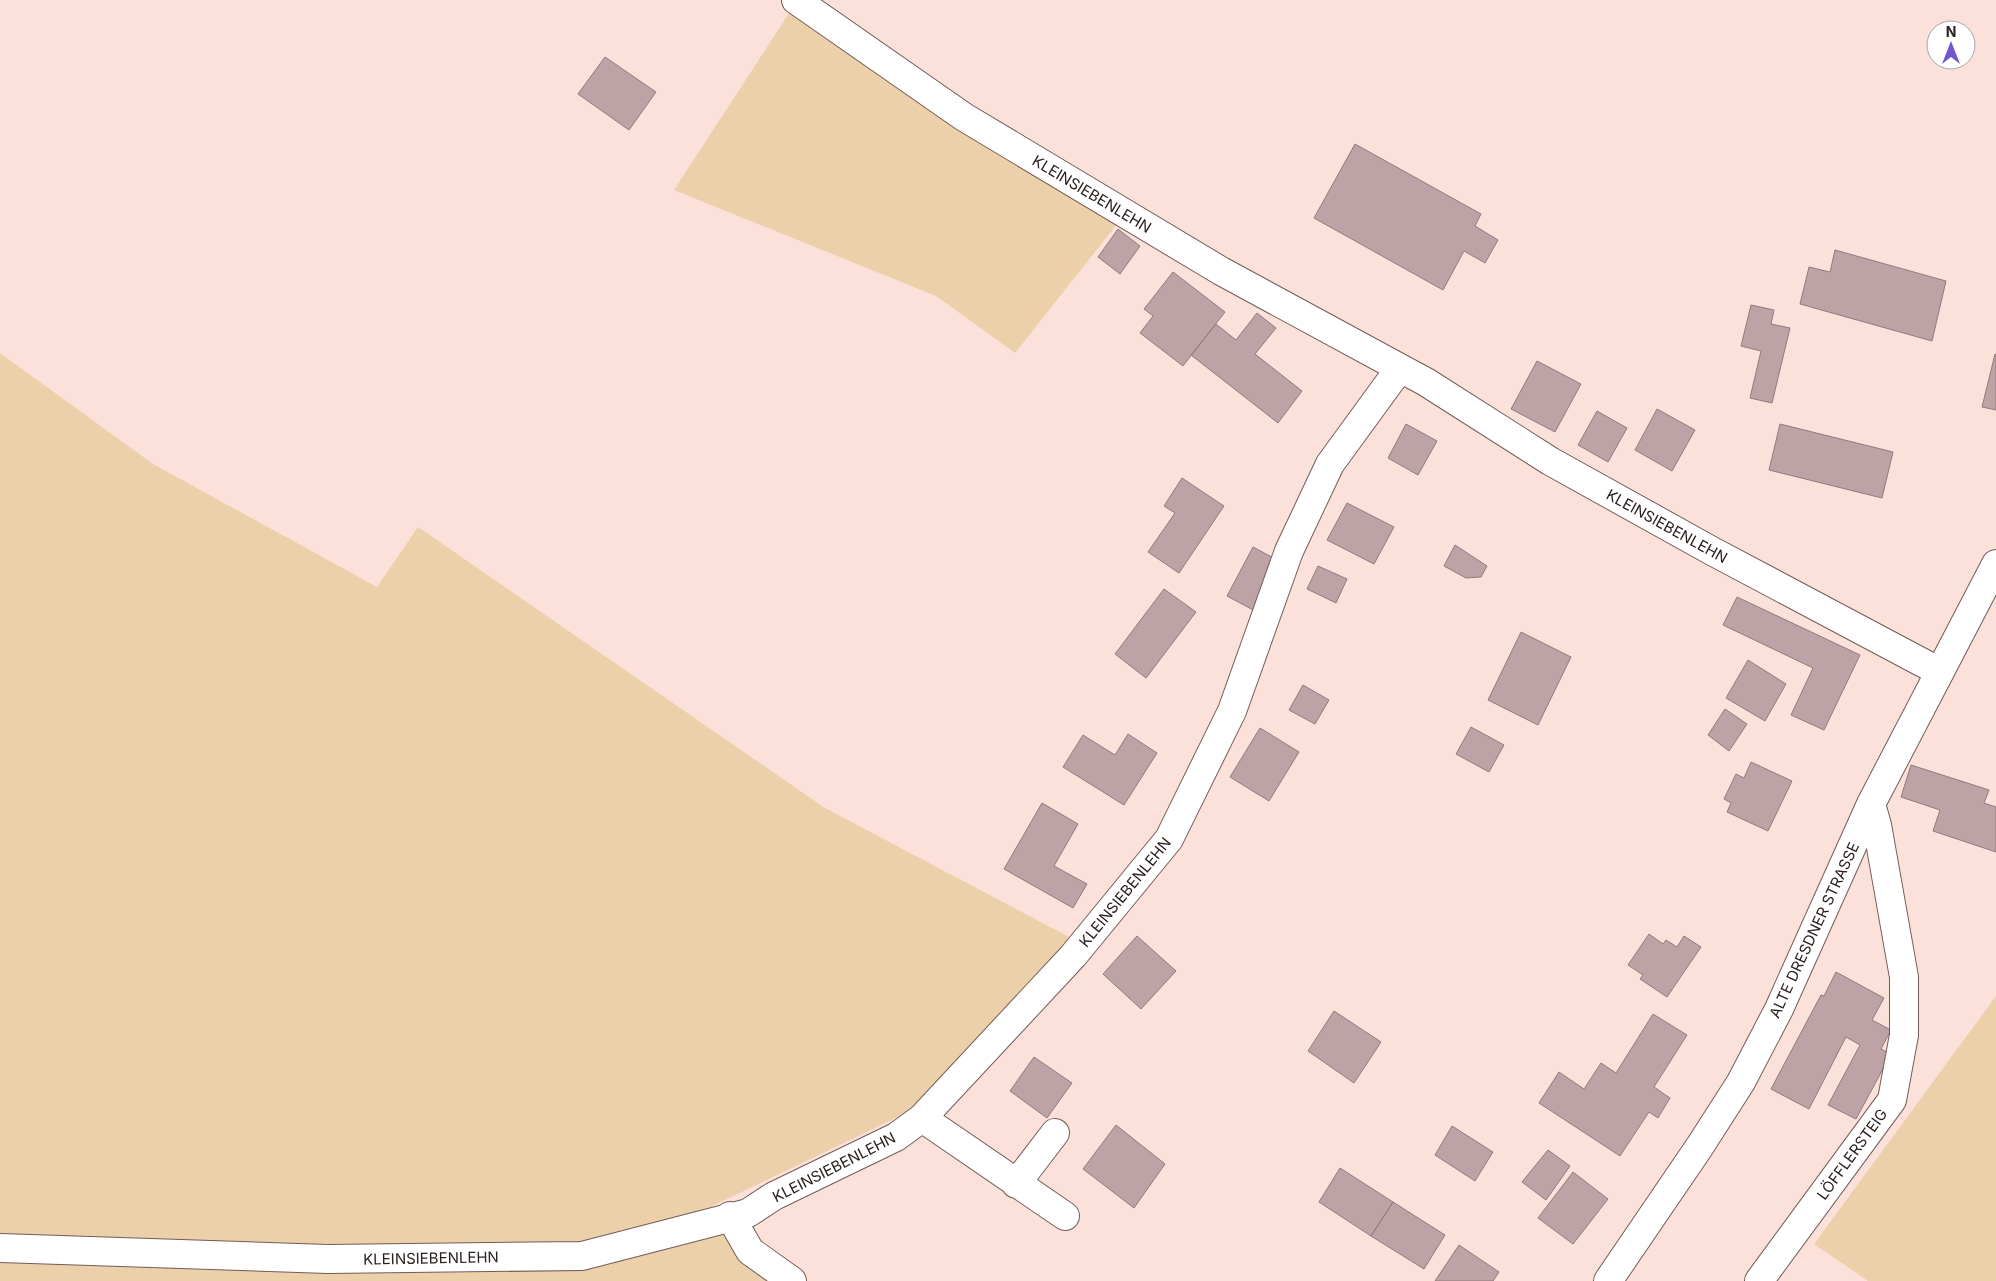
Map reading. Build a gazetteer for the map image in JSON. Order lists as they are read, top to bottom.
{
  "streets": {
    "street": ["KLEINSIEBENLEHN", "ALTE DRESDNER STRASSE", "LÖFFLERSTEIG"]
  },
  "crossings": [
    ["KLEINSIEBENLEHN", "ALTE DRESDNER STRASSE"],
    ["ALTE DRESDNER STRASSE", "LÖFFLERSTEIG"]
  ],
  "north": "top"
}
